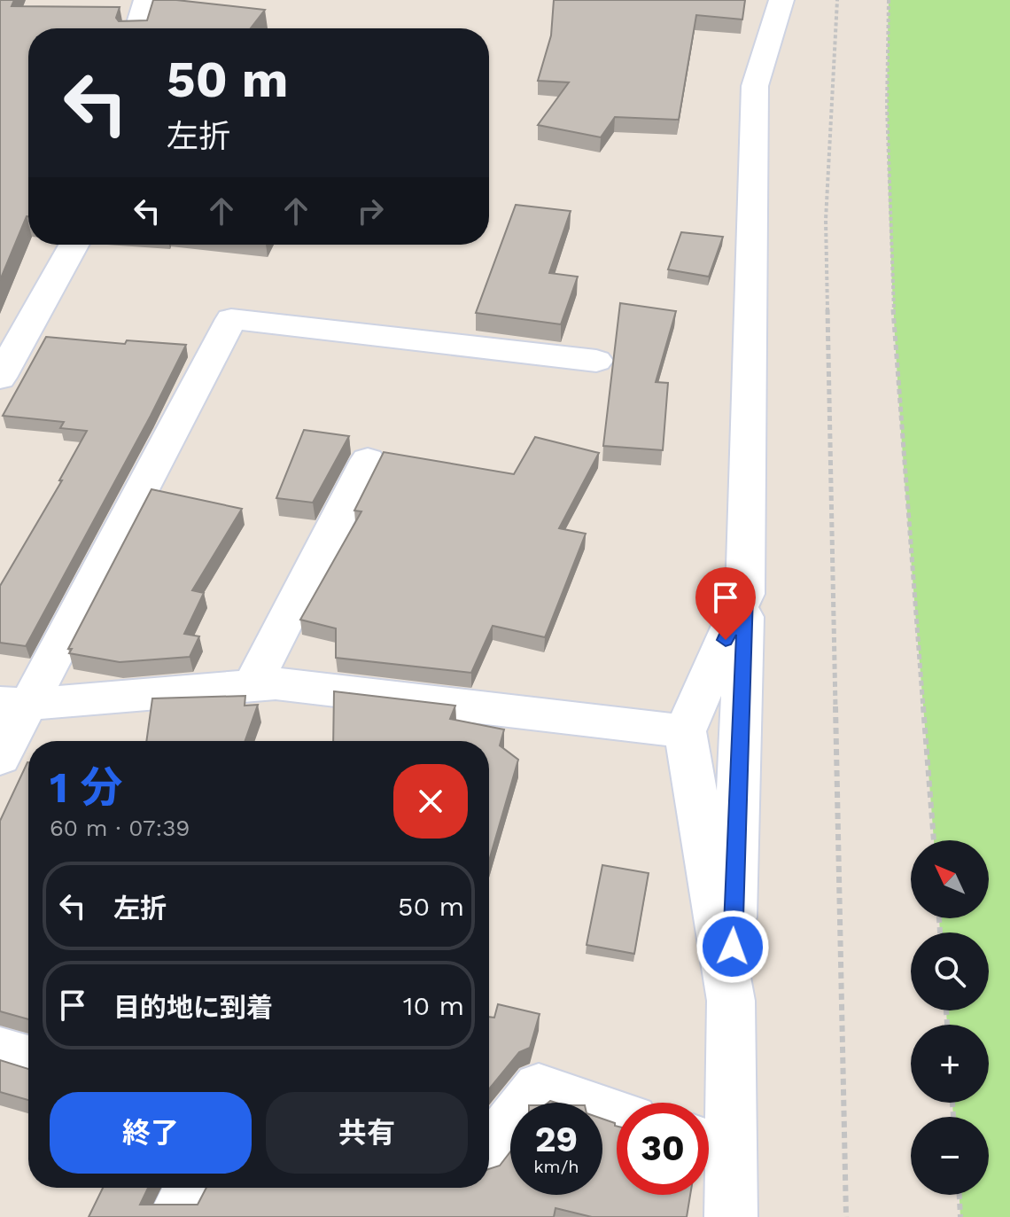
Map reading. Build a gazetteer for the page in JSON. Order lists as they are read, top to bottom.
{
  "north": "top left",
  "page": {
    "turn": ["50 m", "左折"],
    "heading": ["1 分", "60 m · 07:39"],
    "map_buttons": ["+", "−"],
    "list": [
      {
        "name": "左折",
        "value": "50 m"
      },
      {
        "name": "目的地に到着",
        "value": "10 m"
      }
    ],
    "buttons": ["終了", "共有"],
    "speed": "29 km/h",
    "limit": "30"
  }
}
